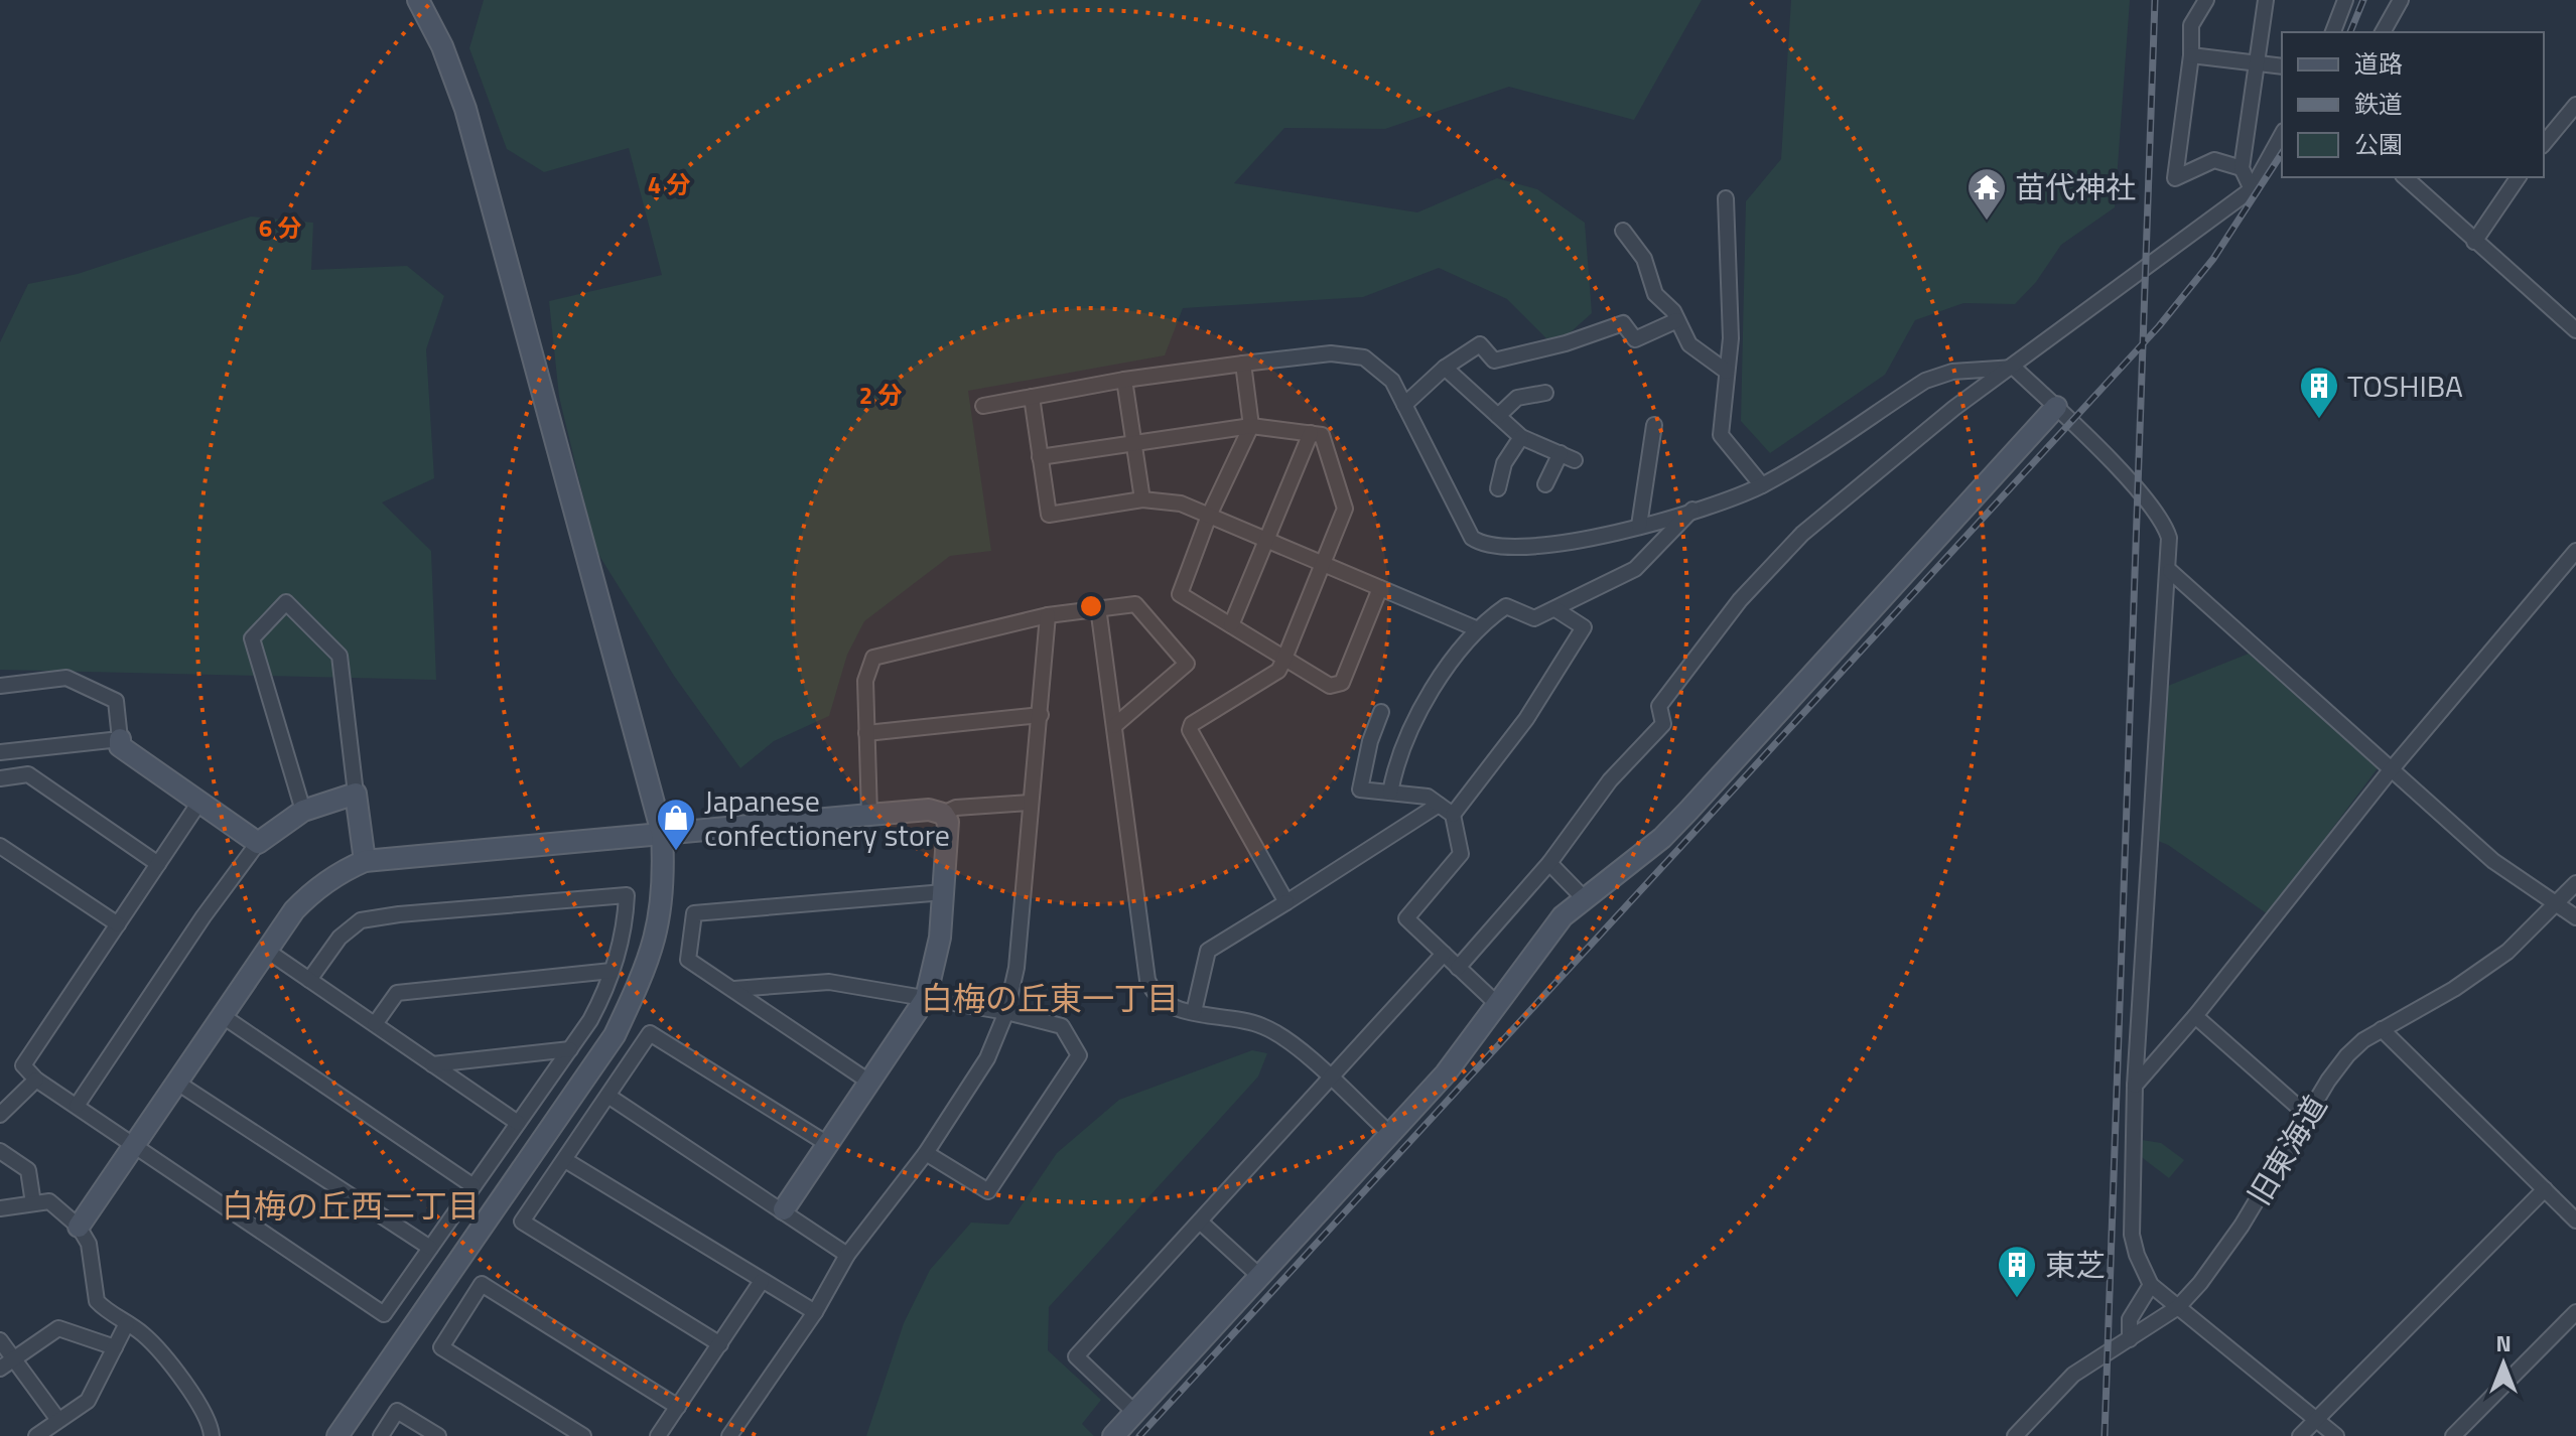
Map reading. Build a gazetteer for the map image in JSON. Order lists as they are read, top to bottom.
{
  "streets": {
    "street": ["旧東海道"]
  },
  "districts": ["白梅の丘東一丁目", "白梅の丘西二丁目"],
  "places": {
    "temple": ["苗代神社"],
    "building": ["TOSHIBA", "東芝"],
    "shop": ["Japanese confectionery store"]
  },
  "legend": ["道路", "鉄道", "公園"],
  "north": "top",
  "rings": ["4 分", "6 分", "2 分"]
}
